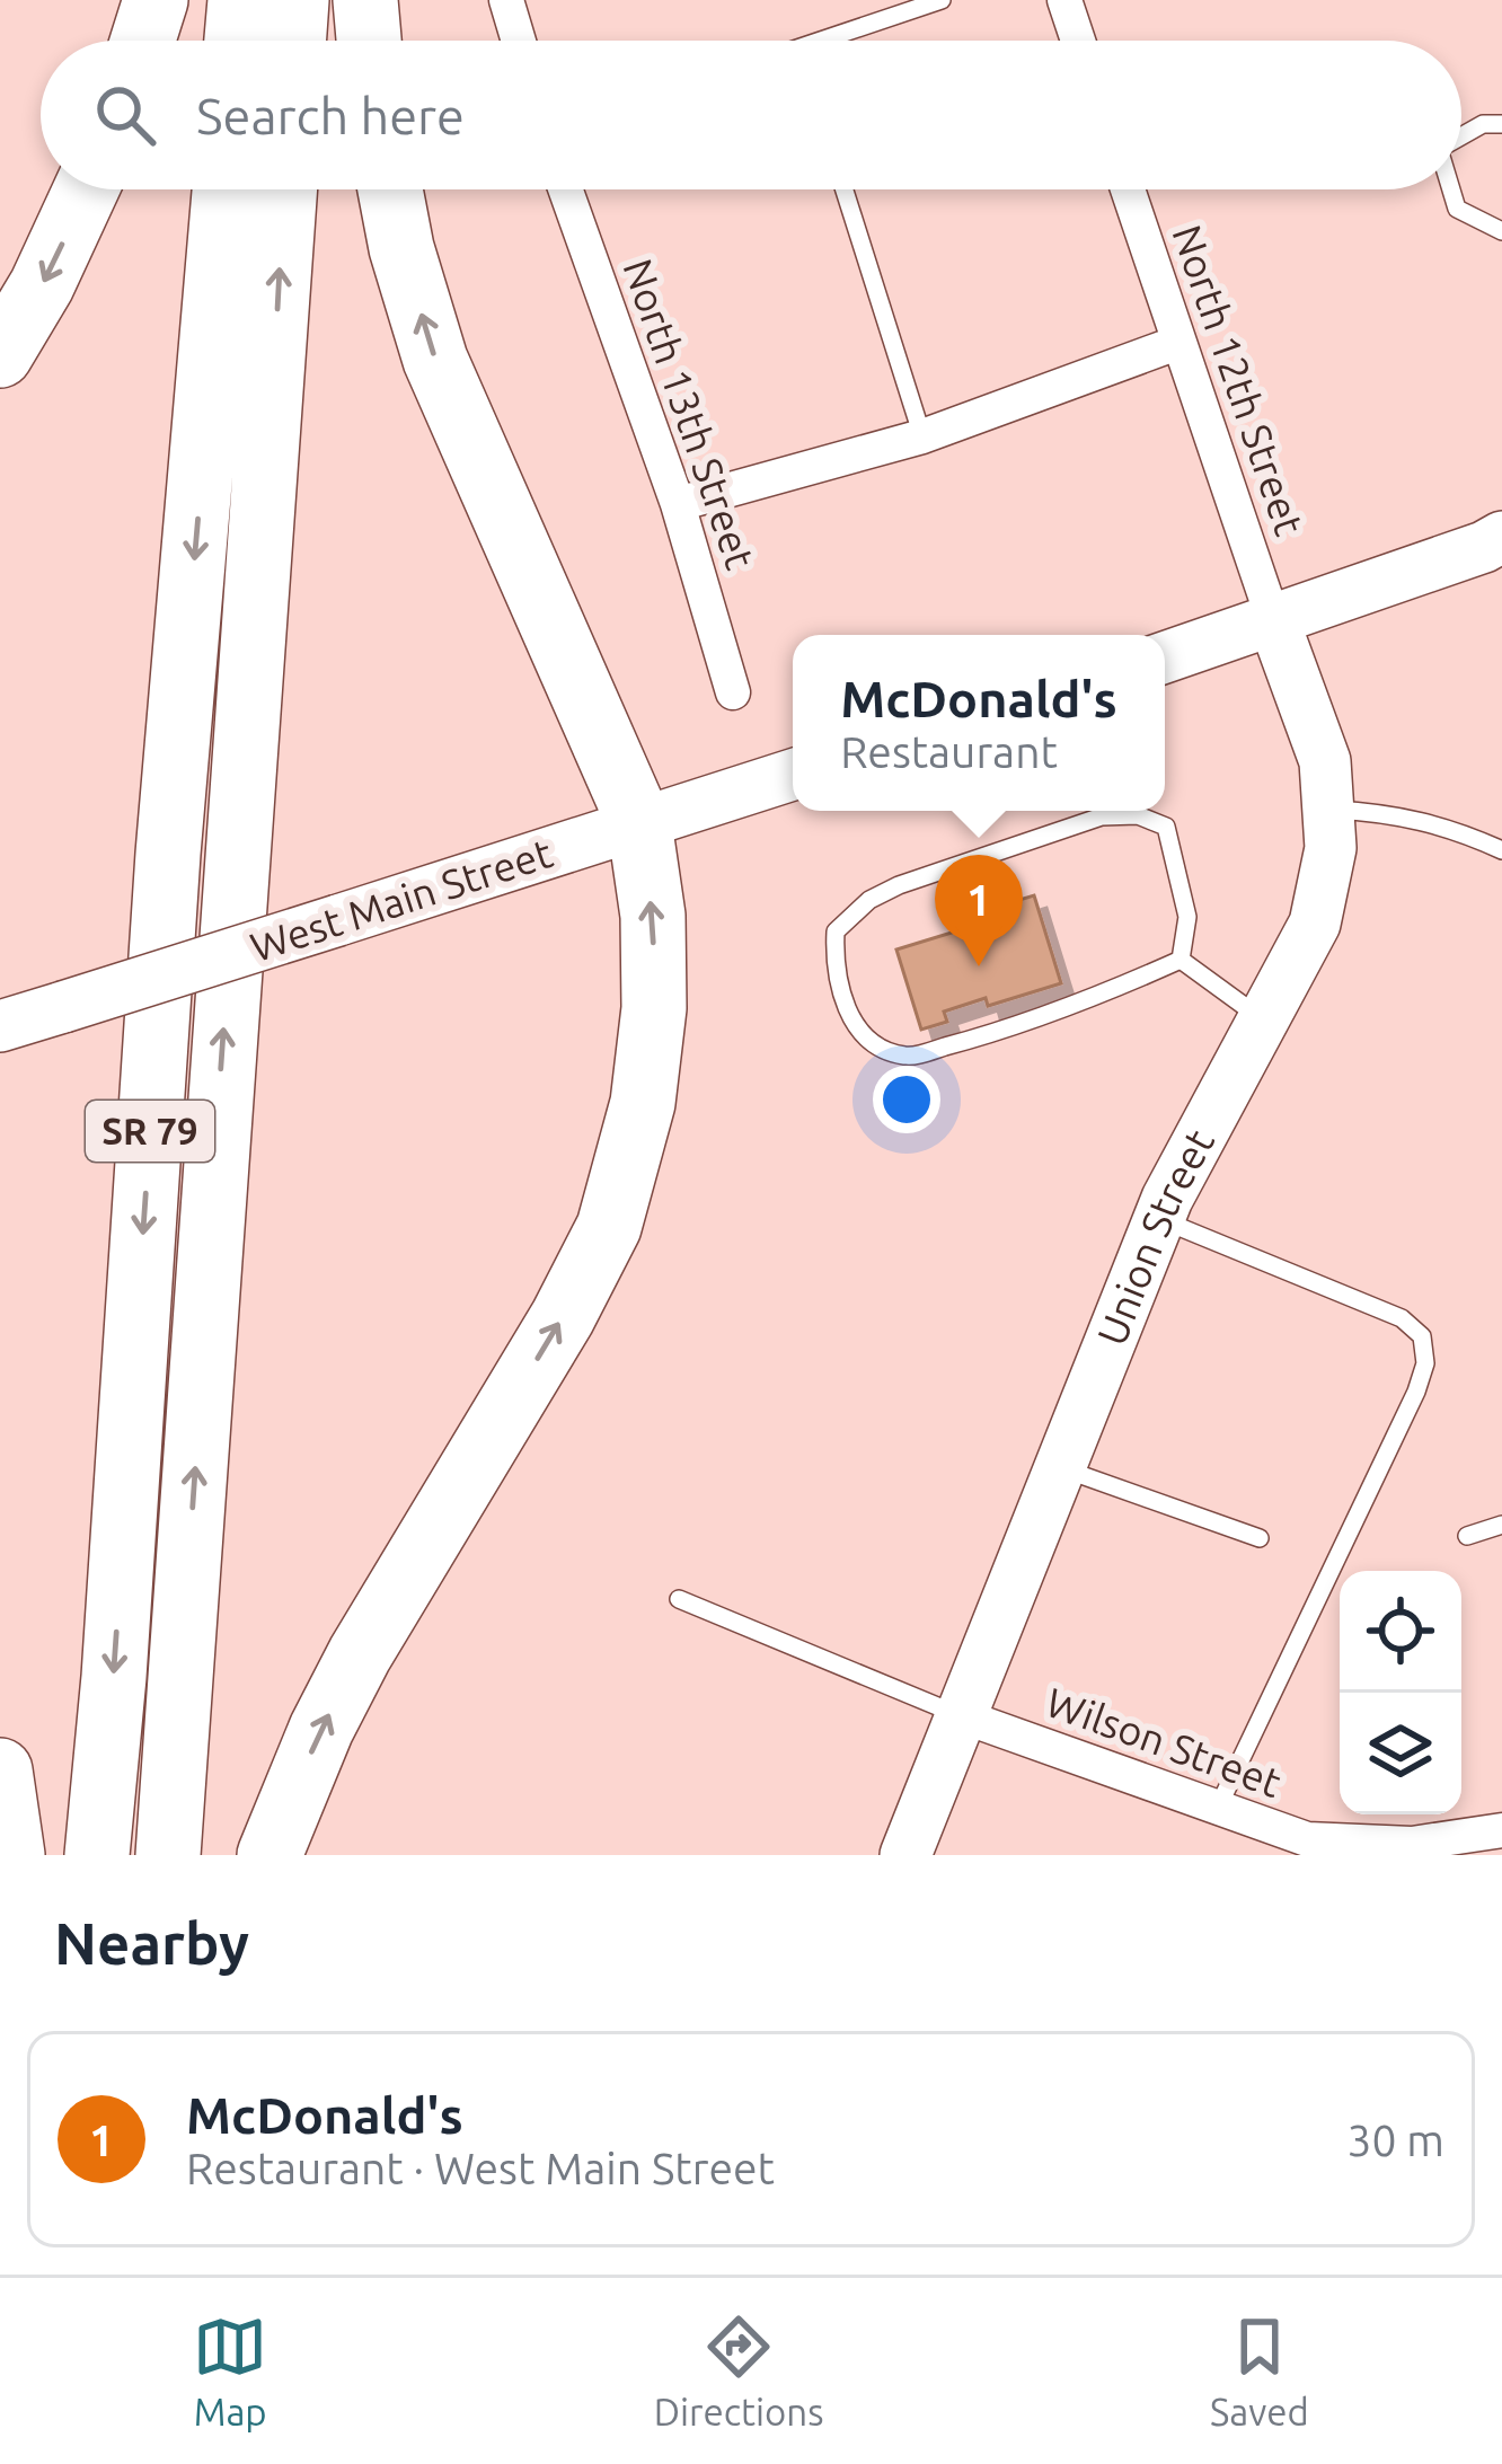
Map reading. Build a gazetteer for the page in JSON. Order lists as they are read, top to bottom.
{
  "streets": {
    "highway": ["SR 79"],
    "street": [
      "North 12th Street",
      "North 13th Street",
      "West Main Street",
      "Union Street",
      "Wilson Street"
    ]
  },
  "crossings": [
    ["North 12th Street", "Union Street"],
    ["Union Street", "Wilson Street"]
  ],
  "page": {
    "search": "Search here",
    "popup": ["McDonald's", "Restaurant"],
    "pins": "1",
    "heading": "Nearby",
    "list": [
      {
        "mark": "1",
        "name": "McDonald's",
        "note": "Restaurant · West Main Street",
        "value": "30 m"
      }
    ],
    "nav": ["Map", "Directions", "Saved"]
  }
}
